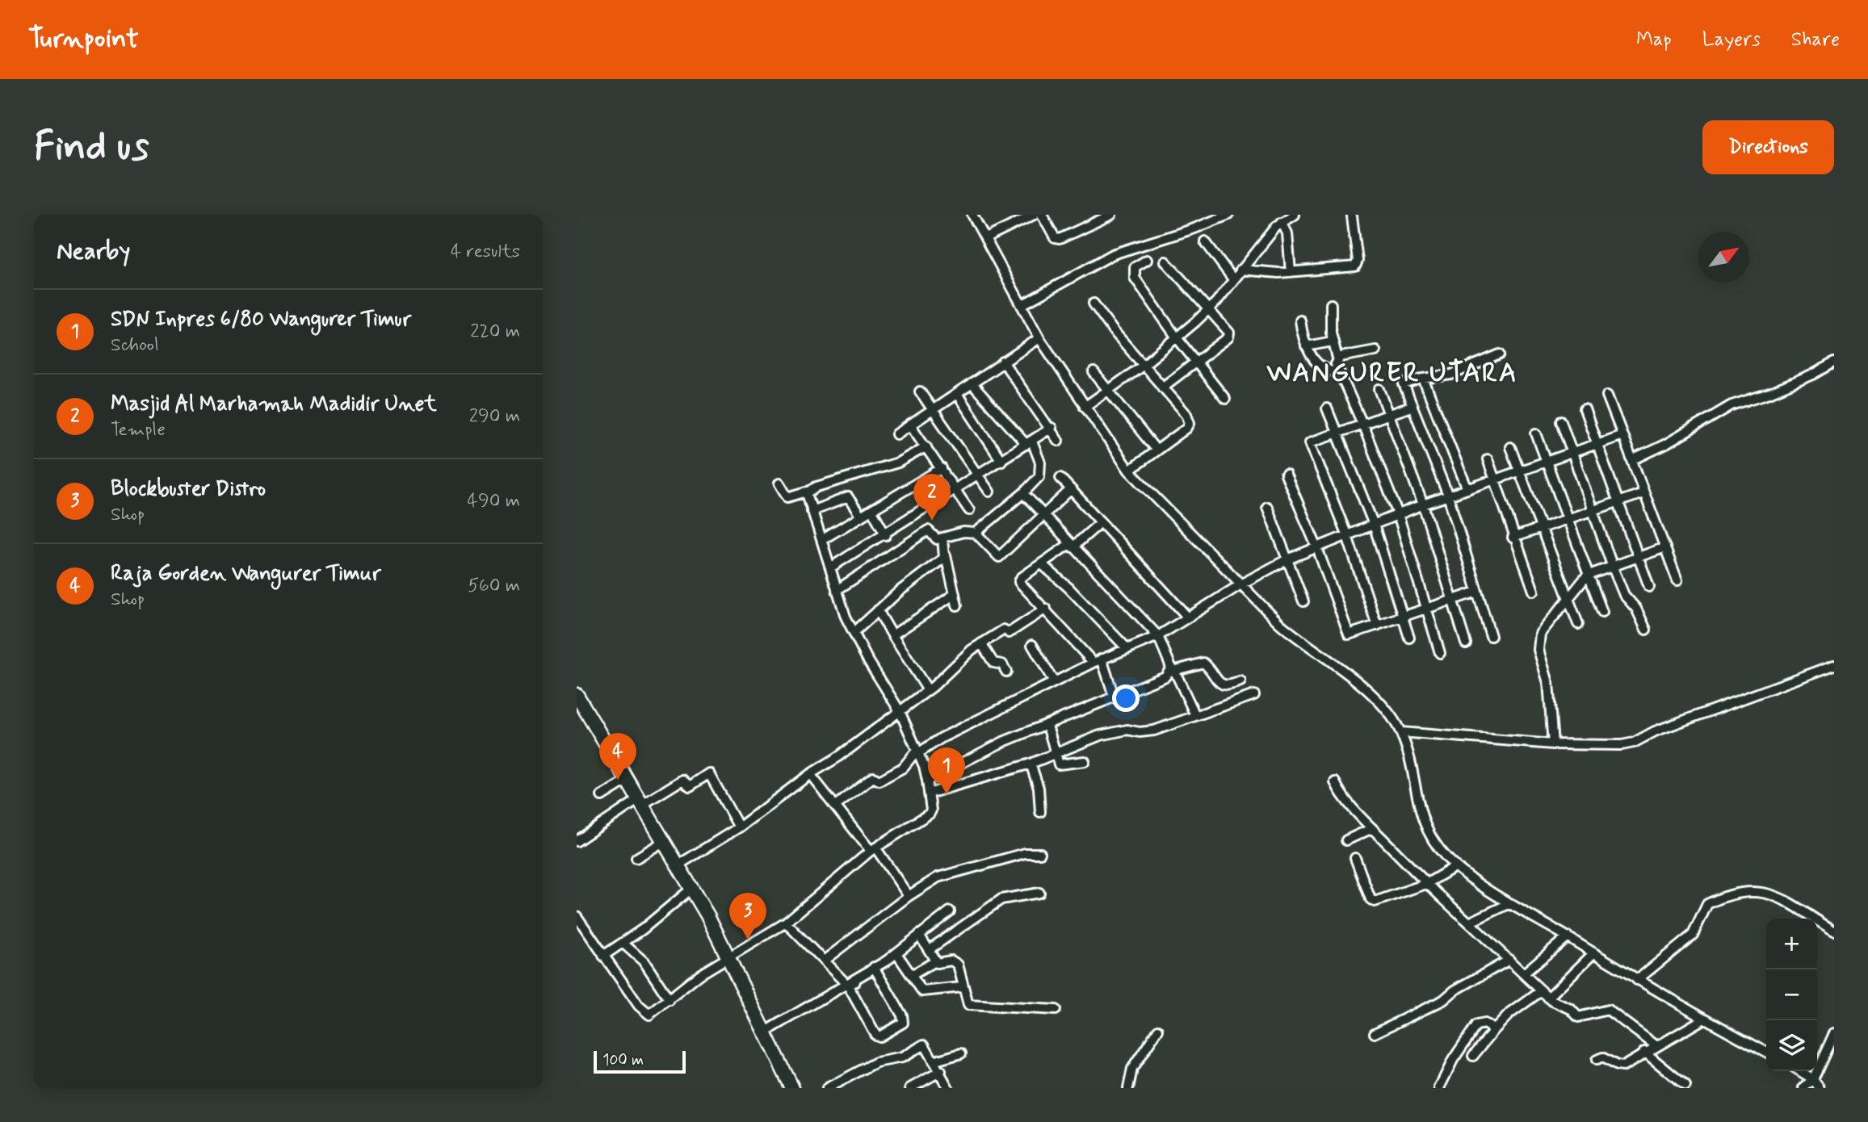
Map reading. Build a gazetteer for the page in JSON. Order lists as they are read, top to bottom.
{
  "districts": ["WANGURER UTARA"],
  "scale_bar": "100 m",
  "north": "top right",
  "page": {
    "header": "Turnpoint",
    "nav": ["Map", "Layers", "Share"],
    "buttons": "Directions",
    "title": "Find us",
    "heading": ["Nearby", "4 results"],
    "list": [
      {
        "mark": "1",
        "name": "SDN Inpres 6/80 Wangurer Timur",
        "note": "School",
        "value": "220 m"
      },
      {
        "mark": "2",
        "name": "Masjid Al Marhamah Madidir Unet",
        "note": "Temple",
        "value": "290 m"
      },
      {
        "mark": "3",
        "name": "Blockbuster Distro",
        "note": "Shop",
        "value": "490 m"
      },
      {
        "mark": "4",
        "name": "Raja Gorden Wangurer Timur",
        "note": "Shop",
        "value": "560 m"
      }
    ],
    "pins": [
      "2",
      "4",
      "1",
      "3"
    ],
    "map_buttons": ["+", "−"],
    "scale": "100 m"
  }
}
